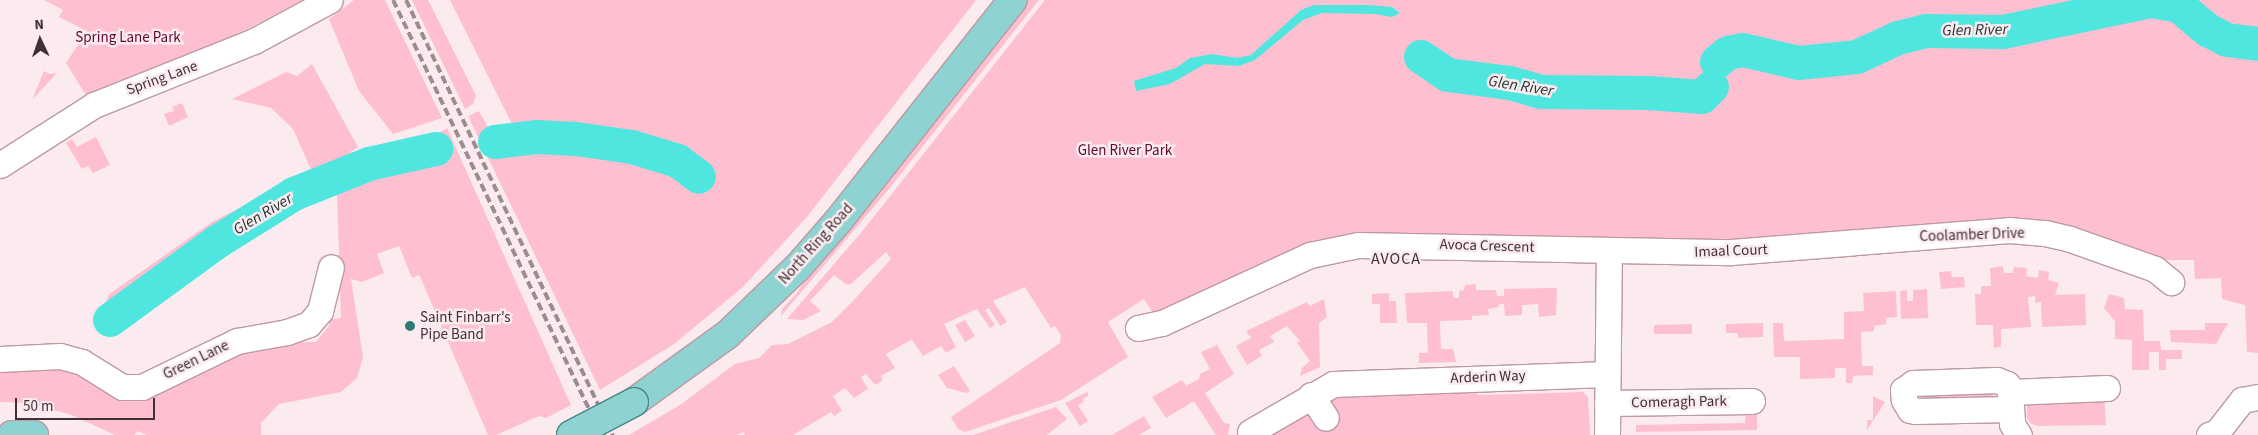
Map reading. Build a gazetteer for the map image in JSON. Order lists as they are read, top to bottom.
{
  "streets": {
    "main road": ["North Ring Road"],
    "street": [
      "Spring Lane",
      "Coolamber Drive",
      "Avoca Crescent",
      "Imaal Court",
      "Green Lane",
      "Arderin Way",
      "Comeragh Park"
    ]
  },
  "crossings": [
    ["Coolamber Drive", "Imaal Court"],
    ["Avoca Crescent", "Imaal Court"]
  ],
  "districts": ["AVOCA"],
  "water": ["Glen River"],
  "parks": ["Spring Lane Park", "Glen River Park"],
  "places": ["Saint Finbarr's Pipe Band"],
  "scale_bar": "50 m",
  "north": "top"
}
